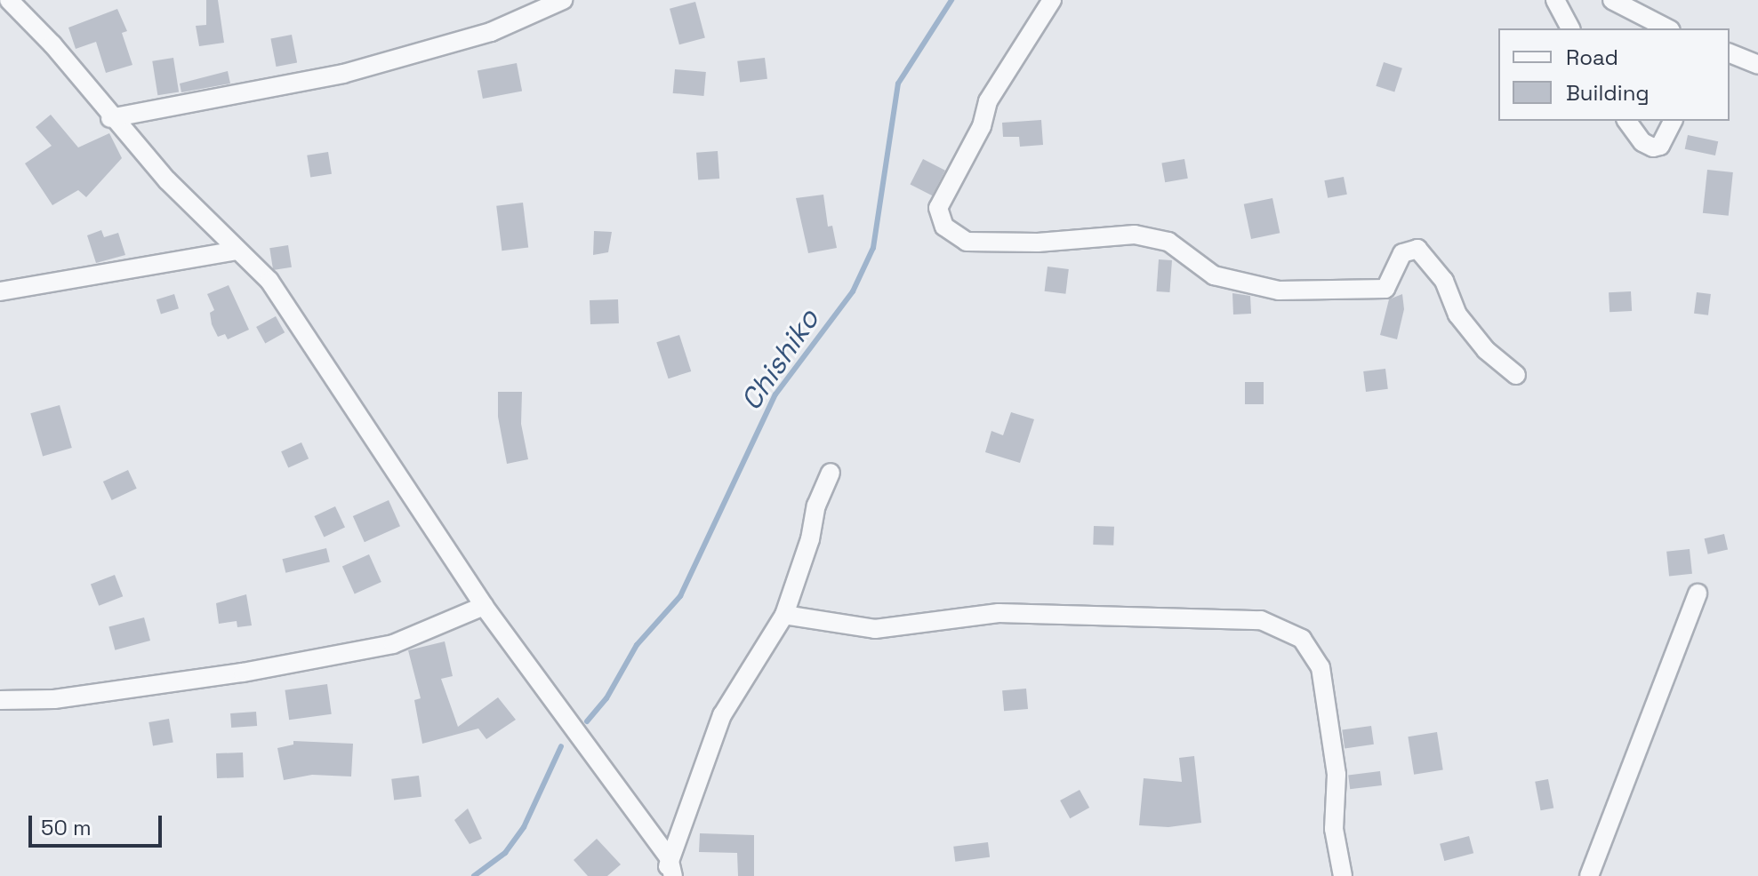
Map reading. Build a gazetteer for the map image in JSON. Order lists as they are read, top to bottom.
{
  "water": ["Chishiko"],
  "legend": ["Road", "Building"],
  "scale_bar": "50 m"
}
